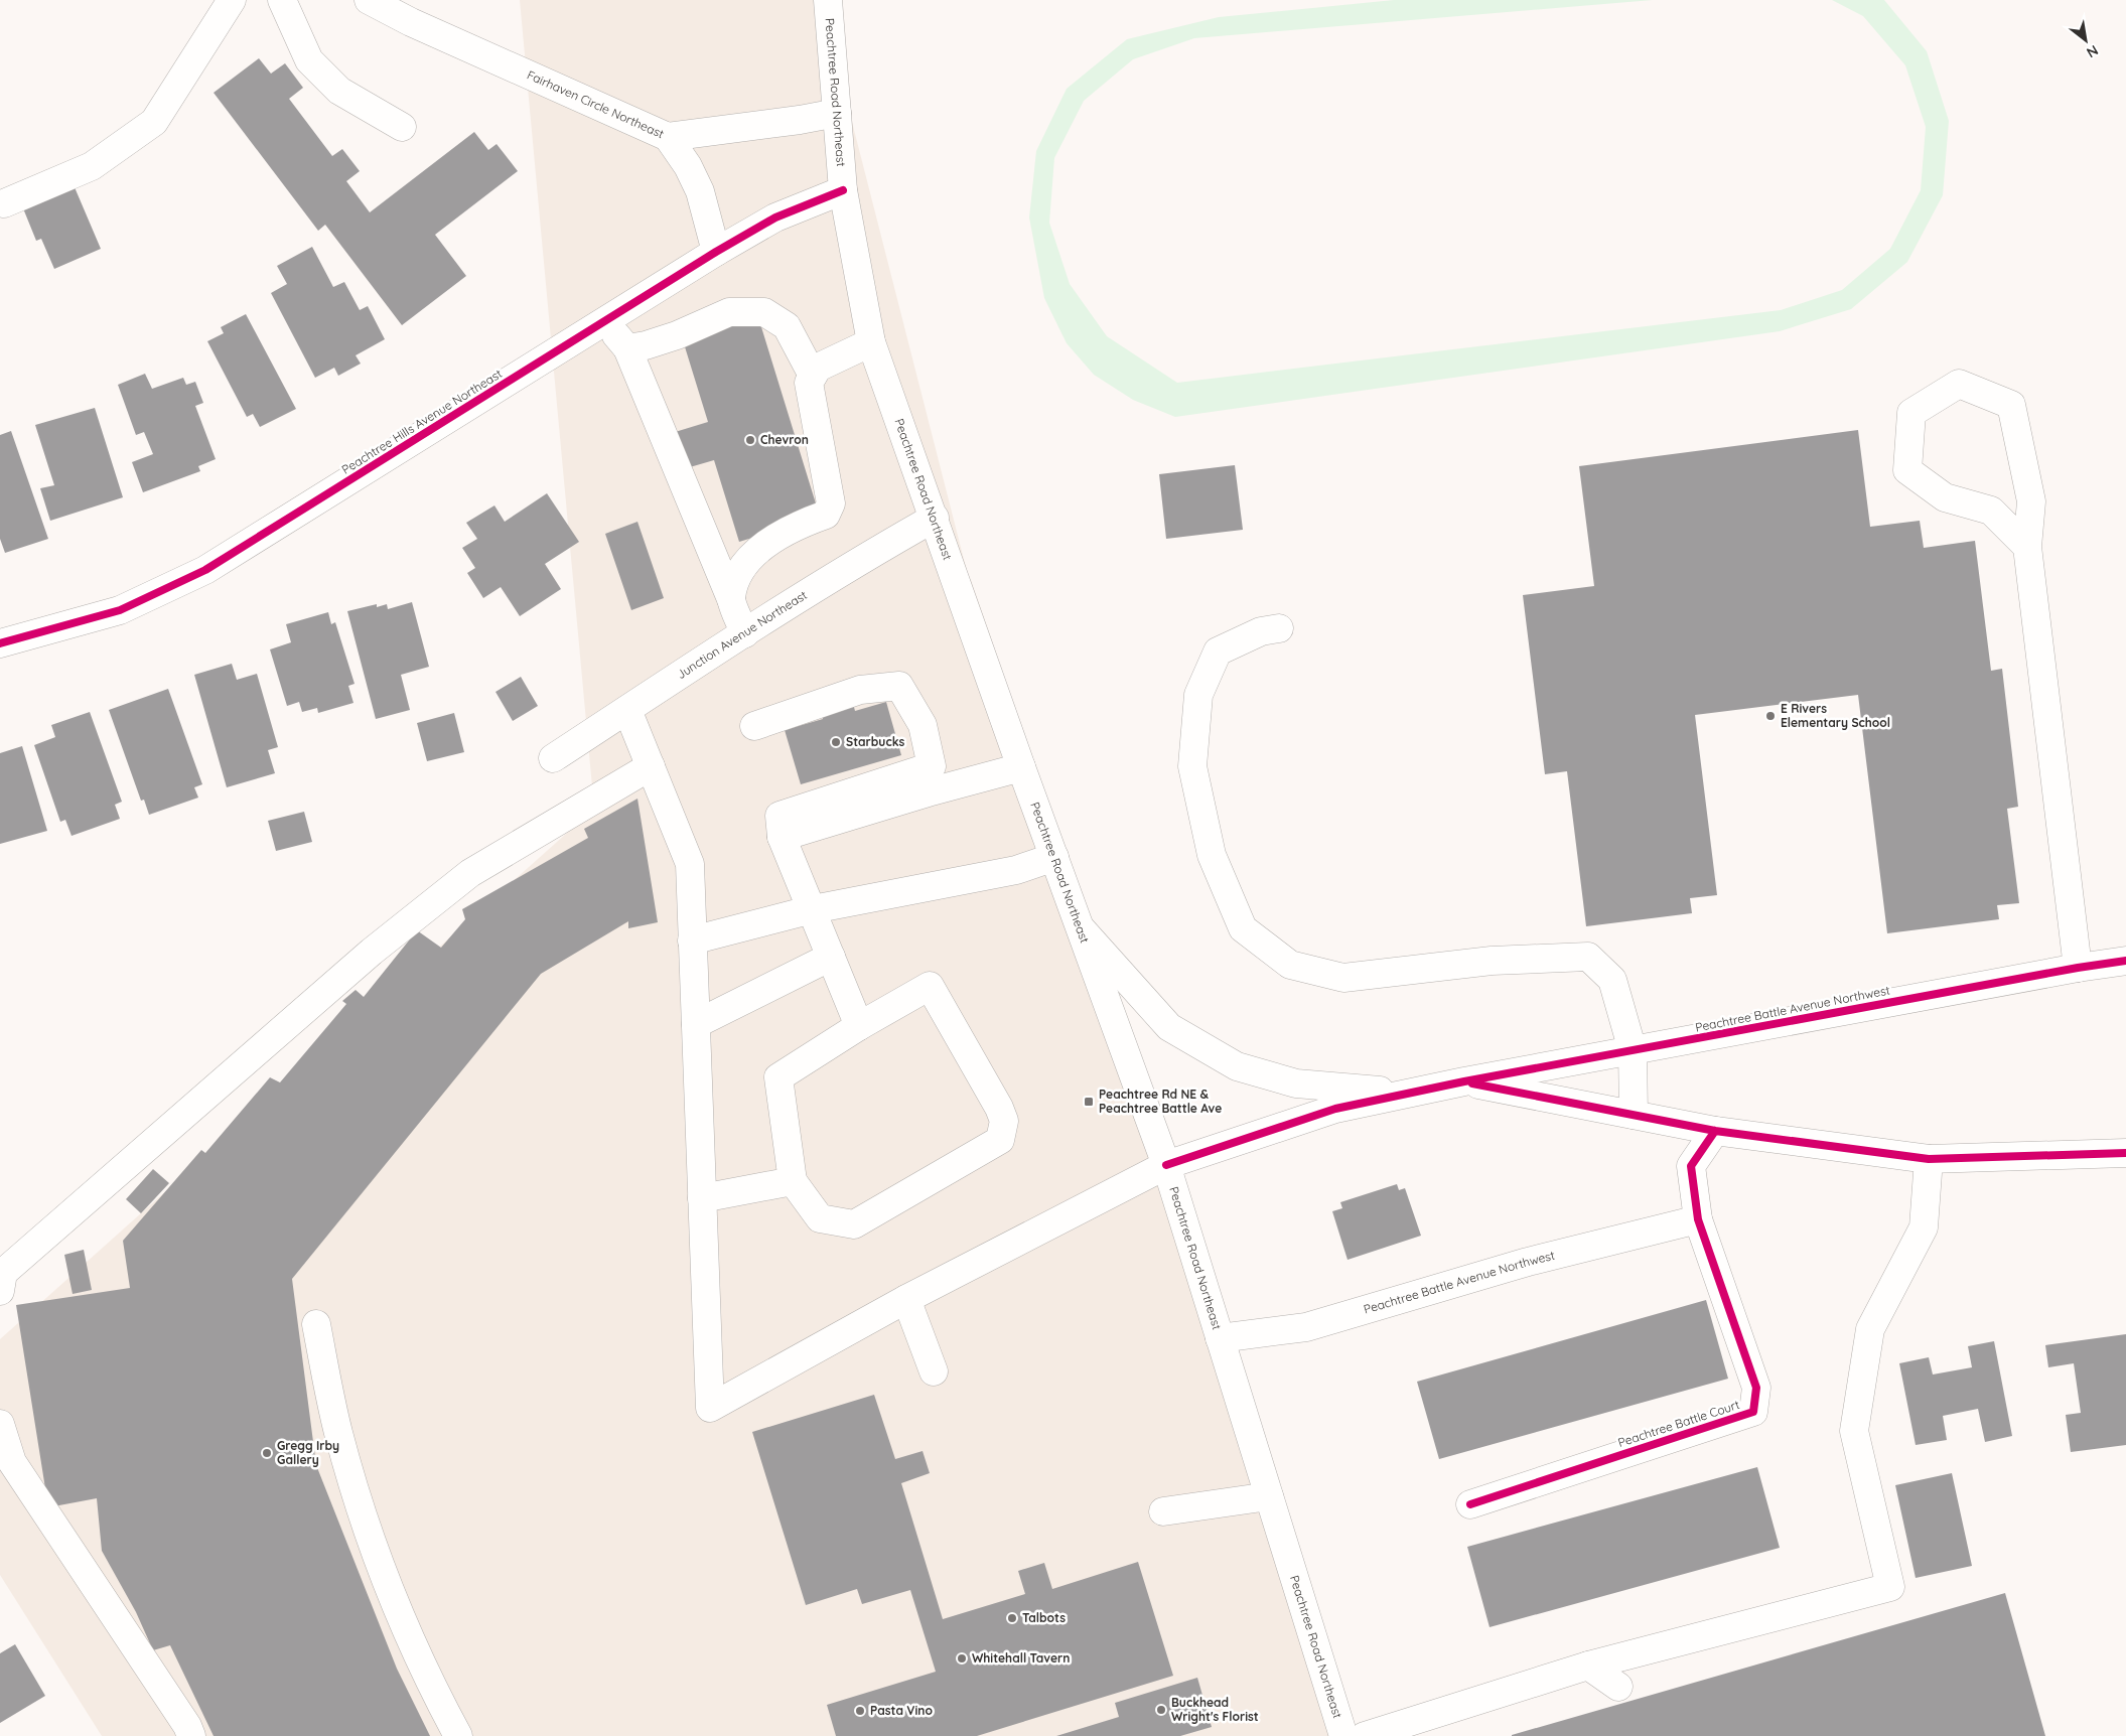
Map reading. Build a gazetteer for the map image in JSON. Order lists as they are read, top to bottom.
{
  "streets": {
    "main road": [
      "Peachtree Road Northeast",
      "Fairhaven Circle Northeast",
      "Peachtree Hills Avenue Northeast",
      "Junction Avenue Northeast",
      "Peachtree Battle Avenue Northwest",
      "Peachtree Battle Court"
    ]
  },
  "crossings": [
    ["Peachtree Road Northeast", "Fairhaven Circle Northeast"],
    ["Peachtree Road Northeast", "Peachtree Hills Avenue Northeast"],
    ["Peachtree Road Northeast", "Junction Avenue Northeast"],
    ["Peachtree Road Northeast", "Peachtree Battle Avenue Northwest"],
    ["Peachtree Battle Avenue Northwest", "Peachtree Battle Court"]
  ],
  "places": {
    "other": [
      "Chevron",
      "E Rivers Elementary School",
      "Starbucks",
      "Gregg Irby Gallery",
      "Talbots",
      "Whitehall Tavern",
      "Buckhead Wright's Florist",
      "Pasta Vino"
    ],
    "transit": ["Peachtree Rd NE & Peachtree Battle Ave"]
  },
  "north": "bottom right"
}
